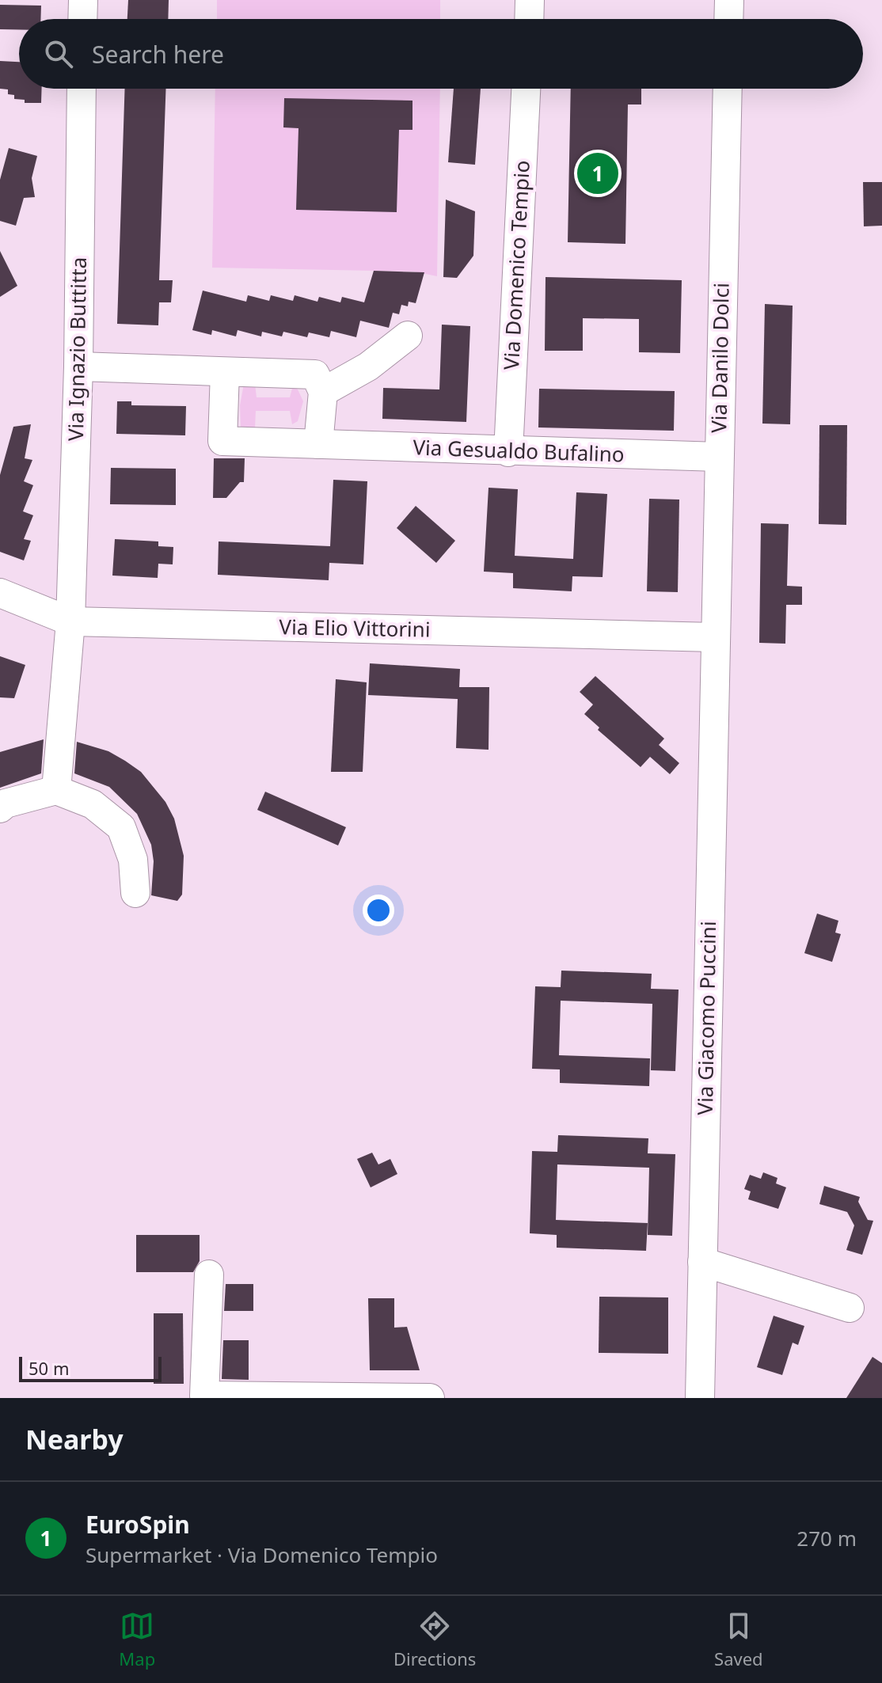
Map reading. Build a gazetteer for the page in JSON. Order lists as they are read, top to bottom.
{
  "streets": {
    "street": [
      "Via Domenico Tempio",
      "Via Ignazio Buttitta",
      "Via Danilo Dolci",
      "Via Gesualdo Bufalino",
      "Via Elio Vittorini",
      "Via Giacomo Puccini"
    ]
  },
  "crossings": [
    ["Via Domenico Tempio", "Via Gesualdo Bufalino"],
    ["Via Ignazio Buttitta", "Via Elio Vittorini"],
    ["Via Danilo Dolci", "Via Gesualdo Bufalino"],
    ["Via Danilo Dolci", "Via Elio Vittorini"],
    ["Via Danilo Dolci", "Via Giacomo Puccini"],
    ["Via Elio Vittorini", "Via Giacomo Puccini"]
  ],
  "scale_bar": "50 m",
  "page": {
    "search": "Search here",
    "pins": "1",
    "scale": "50 m",
    "heading": "Nearby",
    "list": [
      {
        "mark": "1",
        "name": "EuroSpin",
        "note": "Supermarket · Via Domenico Tempio",
        "value": "270 m"
      }
    ],
    "nav": ["Map", "Directions", "Saved"]
  }
}
